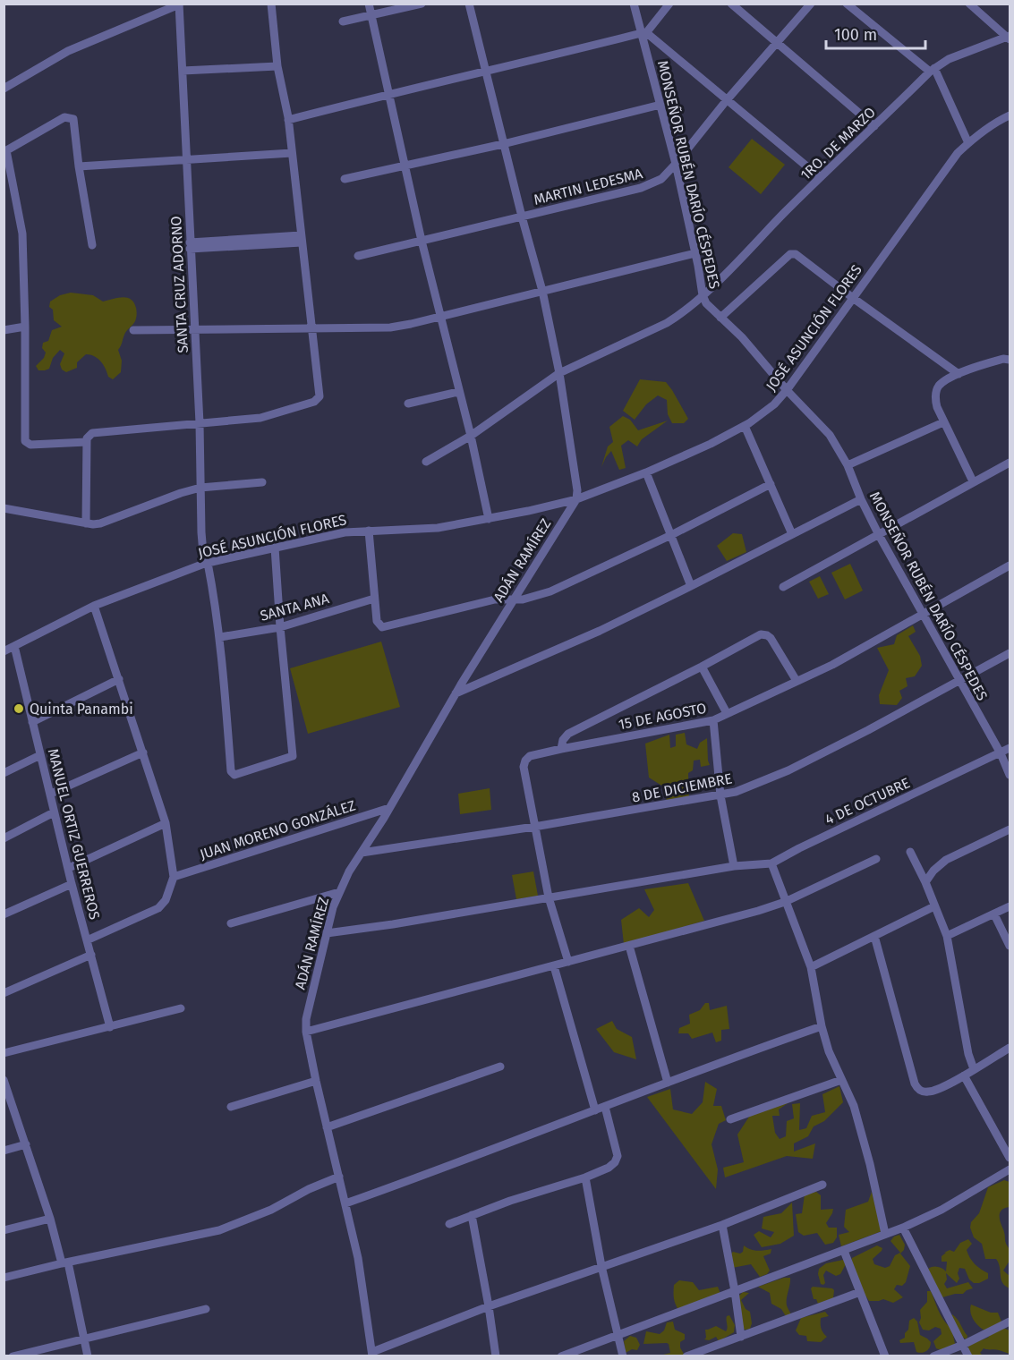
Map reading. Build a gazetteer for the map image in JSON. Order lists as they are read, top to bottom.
{
  "streets": {
    "street": [
      "1RO. DE MARZO",
      "MONSEÑOR RUBÉN DARÍO CÉSPEDES",
      "MARTIN LEDESMA",
      "SANTA CRUZ ADORNO",
      "JOSÉ ASUNCIÓN FLORES",
      "ADÁN RAMÍREZ",
      "SANTA ANA",
      "15 DE AGOSTO",
      "8 DE DICIEMBRE",
      "4 DE OCTUBRE",
      "JUAN MORENO GONZÁLEZ",
      "MANUEL ORTIZ GUERREROS"
    ]
  },
  "crossings": [
    ["1RO. DE MARZO", "MONSEÑOR RUBÉN DARÍO CÉSPEDES"],
    ["MONSEÑOR RUBÉN DARÍO CÉSPEDES", "MARTIN LEDESMA"],
    ["MONSEÑOR RUBÉN DARÍO CÉSPEDES", "JOSÉ ASUNCIÓN FLORES"],
    ["MONSEÑOR RUBÉN DARÍO CÉSPEDES", "15 DE AGOSTO"],
    ["MONSEÑOR RUBÉN DARÍO CÉSPEDES", "8 DE DICIEMBRE"],
    ["MONSEÑOR RUBÉN DARÍO CÉSPEDES", "4 DE OCTUBRE"],
    ["SANTA CRUZ ADORNO", "JOSÉ ASUNCIÓN FLORES"],
    ["SANTA CRUZ ADORNO", "SANTA ANA"],
    ["JOSÉ ASUNCIÓN FLORES", "ADÁN RAMÍREZ"],
    ["JOSÉ ASUNCIÓN FLORES", "MANUEL ORTIZ GUERREROS"],
    ["ADÁN RAMÍREZ", "8 DE DICIEMBRE"],
    ["ADÁN RAMÍREZ", "4 DE OCTUBRE"],
    ["ADÁN RAMÍREZ", "JUAN MORENO GONZÁLEZ"],
    ["15 DE AGOSTO", "8 DE DICIEMBRE"],
    ["15 DE AGOSTO", "4 DE OCTUBRE"]
  ],
  "places": ["Quinta Panambi"],
  "scale_bar": "100 m"
}
